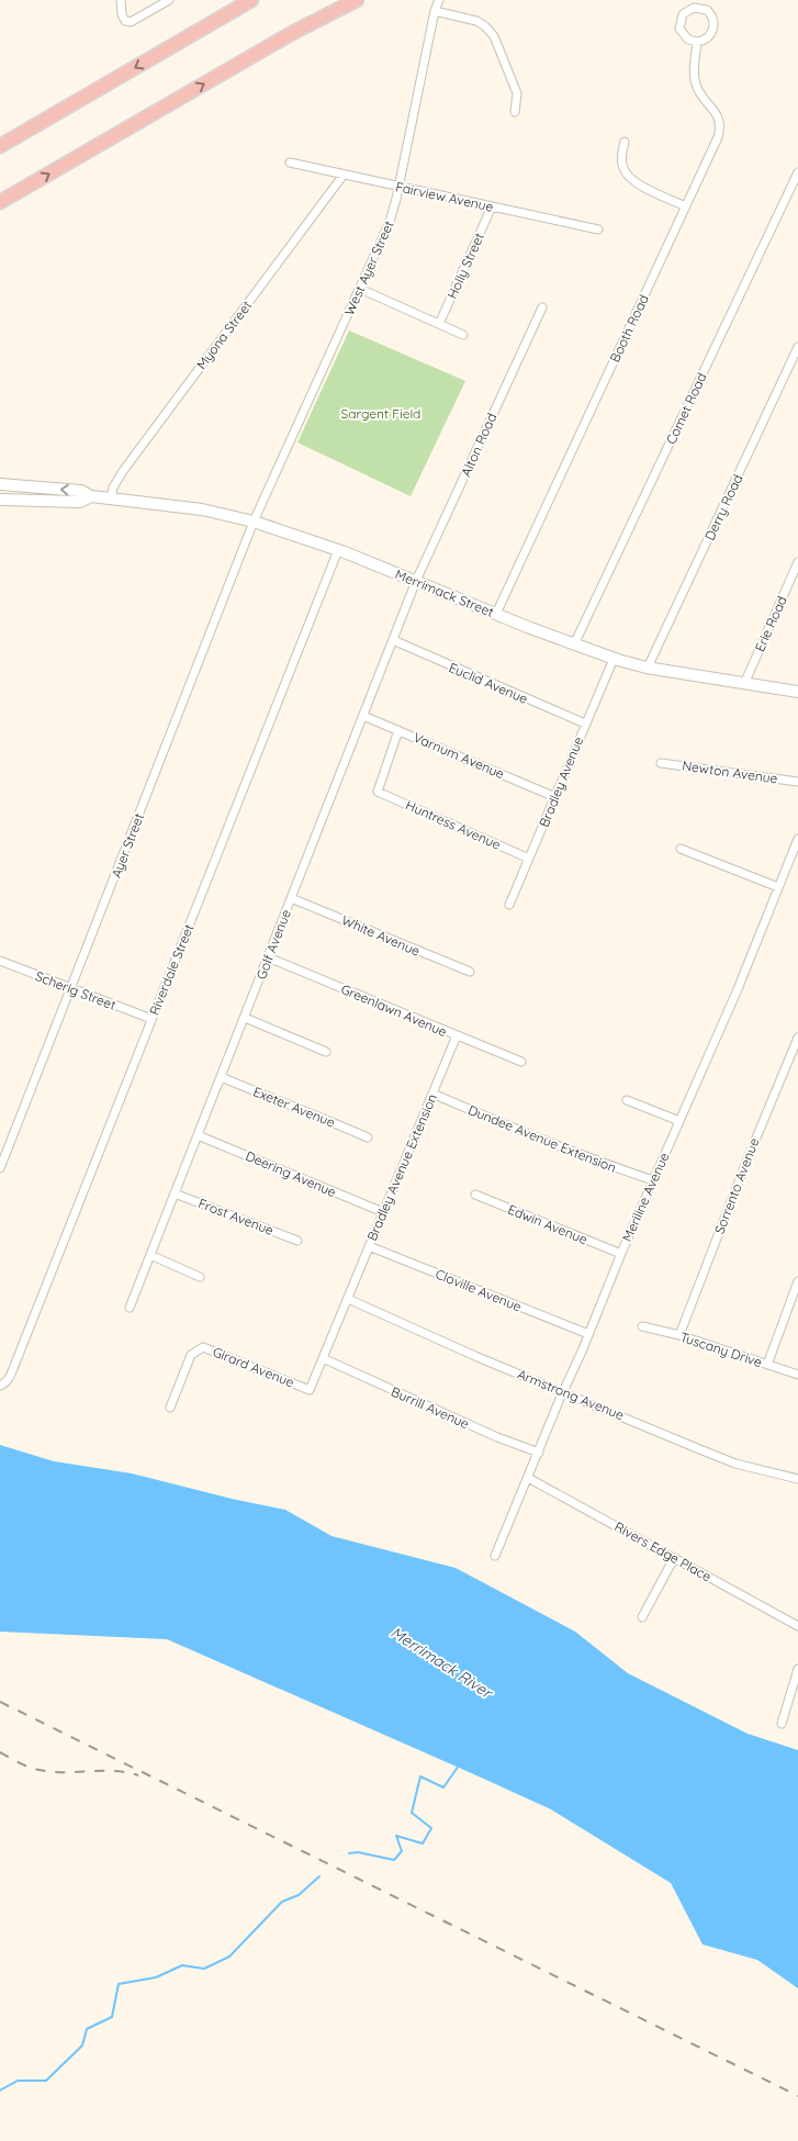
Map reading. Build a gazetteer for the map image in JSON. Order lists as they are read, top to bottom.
{
  "streets": {
    "main road": ["Merrimack Street"],
    "street": [
      "Fairview Avenue",
      "Holly Street",
      "West Ayer Street",
      "Booth Road",
      "Myona Street",
      "Comet Road",
      "Alton Road",
      "Derry Road",
      "Erie Road",
      "Euclid Avenue",
      "Varnum Avenue",
      "Newton Avenue",
      "Bradley Avenue",
      "Huntress Avenue",
      "Ayer Street",
      "White Avenue",
      "Golf Avenue",
      "Riverdale Street",
      "Scherig Street",
      "Greenlawn Avenue",
      "Exeter Avenue",
      "Dundee Avenue Extension",
      "Bradley Avenue Extension",
      "Deering Avenue",
      "Sorrento Avenue",
      "Meriline Avenue",
      "Frost Avenue",
      "Edwin Avenue",
      "Cloville Avenue",
      "Tuscany Drive",
      "Girard Avenue",
      "Armstrong Avenue",
      "Burrill Avenue",
      "Rivers Edge Place"
    ]
  },
  "crossings": [
    ["Fairview Avenue", "Holly Street"],
    ["Fairview Avenue", "West Ayer Street"],
    ["Fairview Avenue", "Myona Street"],
    ["West Ayer Street", "Merrimack Street"],
    ["West Ayer Street", "Ayer Street"],
    ["Booth Road", "Merrimack Street"],
    ["Myona Street", "Merrimack Street"],
    ["Comet Road", "Merrimack Street"],
    ["Alton Road", "Merrimack Street"],
    ["Alton Road", "Golf Avenue"],
    ["Derry Road", "Merrimack Street"],
    ["Merrimack Street", "Erie Road"],
    ["Merrimack Street", "Bradley Avenue"],
    ["Merrimack Street", "Ayer Street"],
    ["Merrimack Street", "Golf Avenue"],
    ["Merrimack Street", "Riverdale Street"],
    ["Euclid Avenue", "Bradley Avenue"],
    ["Euclid Avenue", "Golf Avenue"],
    ["Varnum Avenue", "Bradley Avenue"],
    ["Varnum Avenue", "Huntress Avenue"],
    ["Varnum Avenue", "Golf Avenue"],
    ["Bradley Avenue", "Huntress Avenue"],
    ["Ayer Street", "Scherig Street"],
    ["White Avenue", "Golf Avenue"],
    ["Golf Avenue", "Greenlawn Avenue"],
    ["Golf Avenue", "Exeter Avenue"],
    ["Golf Avenue", "Deering Avenue"],
    ["Golf Avenue", "Frost Avenue"],
    ["Riverdale Street", "Scherig Street"],
    ["Greenlawn Avenue", "Bradley Avenue Extension"],
    ["Dundee Avenue Extension", "Bradley Avenue Extension"],
    ["Dundee Avenue Extension", "Meriline Avenue"],
    ["Bradley Avenue Extension", "Deering Avenue"],
    ["Bradley Avenue Extension", "Cloville Avenue"],
    ["Bradley Avenue Extension", "Armstrong Avenue"],
    ["Sorrento Avenue", "Tuscany Drive"],
    ["Meriline Avenue", "Edwin Avenue"],
    ["Meriline Avenue", "Cloville Avenue"],
    ["Meriline Avenue", "Armstrong Avenue"],
    ["Meriline Avenue", "Burrill Avenue"],
    ["Meriline Avenue", "Rivers Edge Place"],
    ["Girard Avenue", "Burrill Avenue"]
  ],
  "water": ["Merrimack River"],
  "parks": ["Sargent Field"]
}
